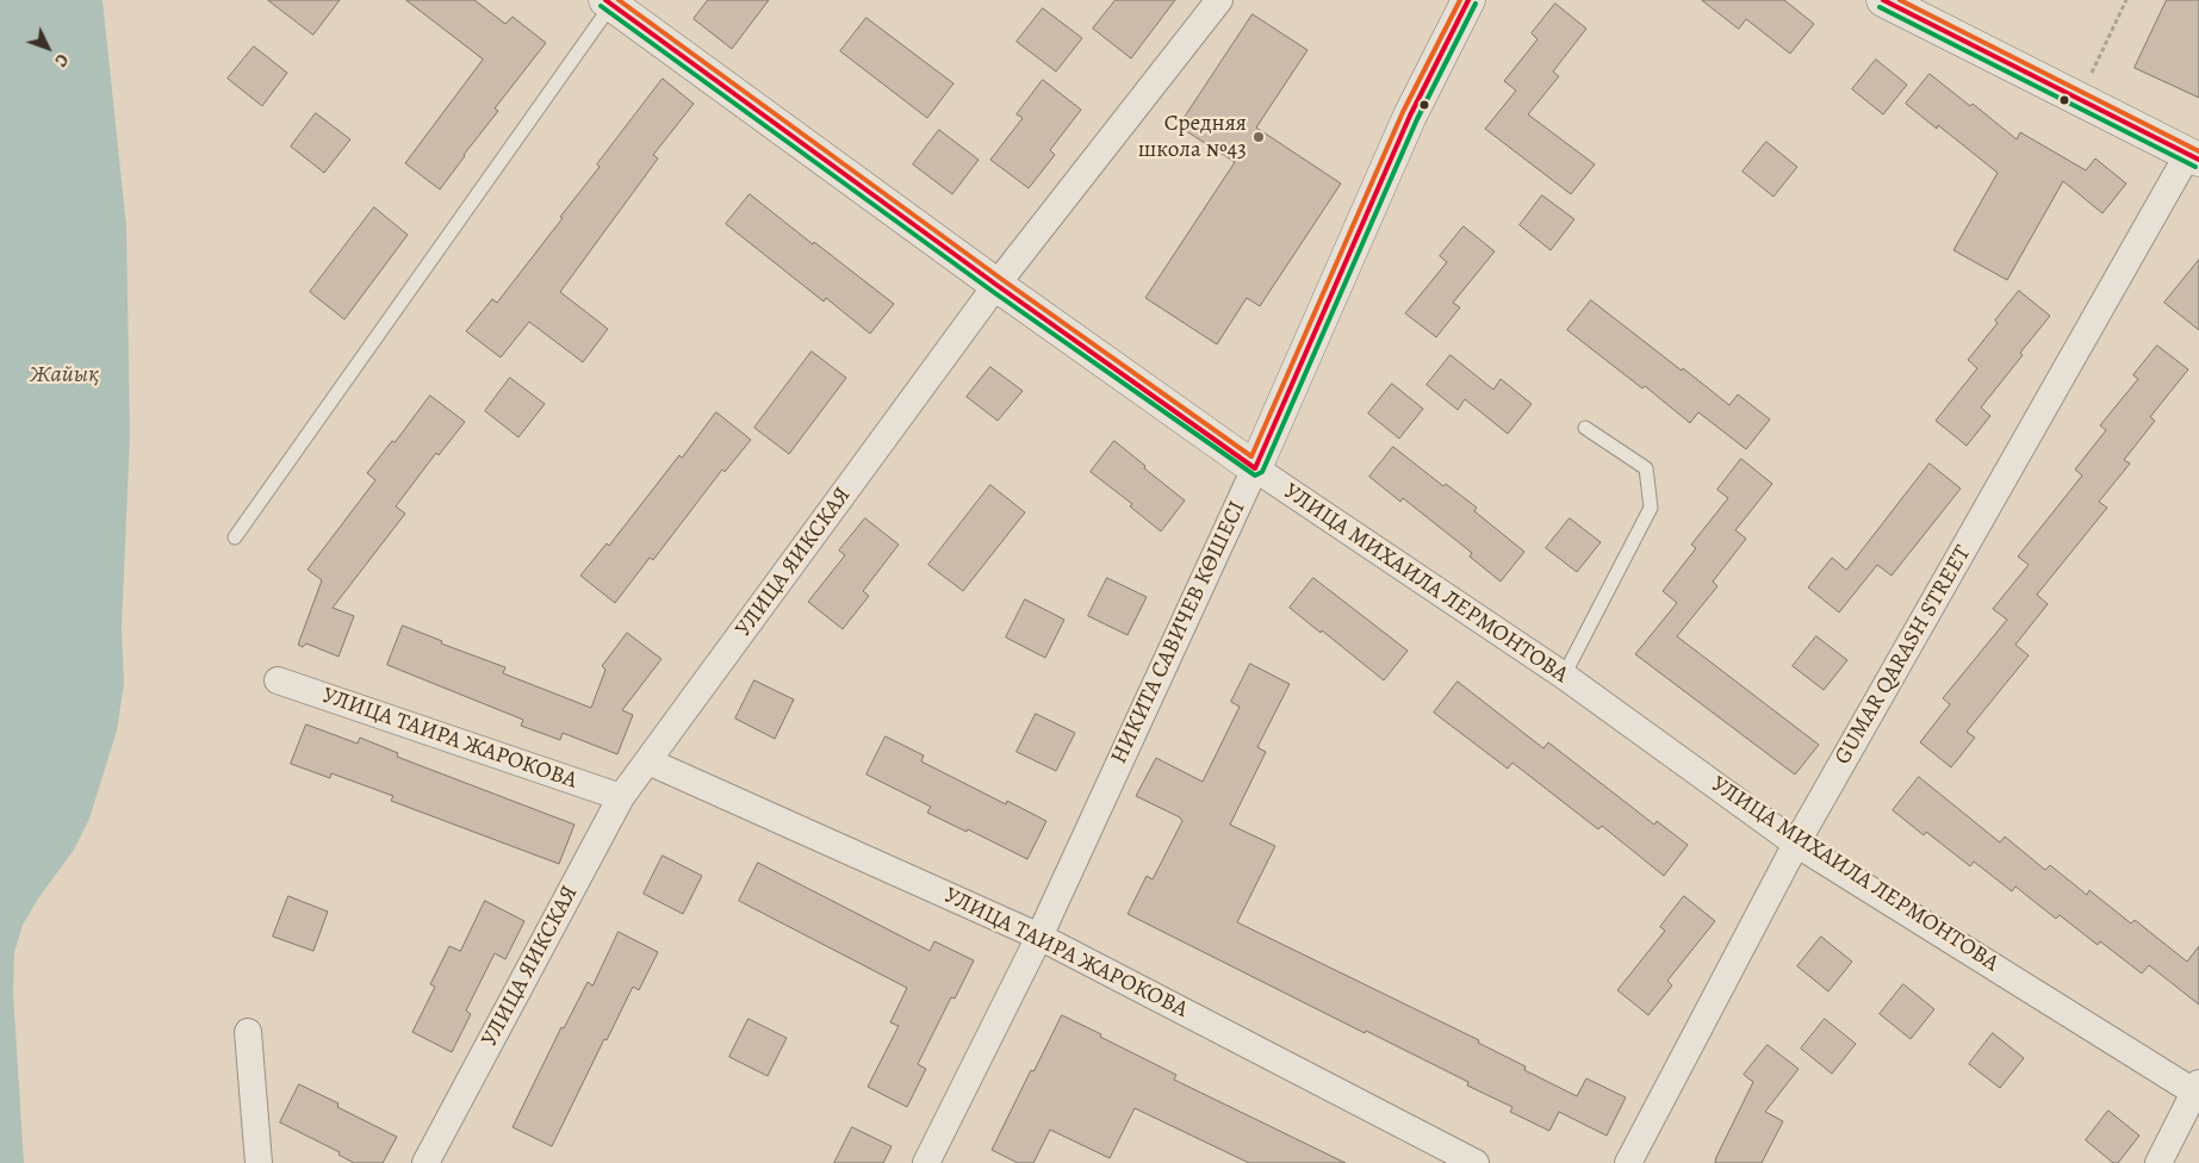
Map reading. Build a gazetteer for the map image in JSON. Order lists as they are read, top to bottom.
{
  "streets": {
    "street": [
      "УЛИЦА ЯИКСКАЯ",
      "УЛИЦА МИХАИЛА ЛЕРМОНТОВА",
      "НИКИТА САВИЧЕВ КӨШЕСІ",
      "GUMAR QARASH STREET",
      "УЛИЦА ТАИРА ЖАРОКОВА"
    ]
  },
  "crossings": [
    ["УЛИЦА ЯИКСКАЯ", "УЛИЦА МИХАИЛА ЛЕРМОНТОВА"],
    ["УЛИЦА ЯИКСКАЯ", "УЛИЦА ТАИРА ЖАРОКОВА"],
    ["УЛИЦА МИХАИЛА ЛЕРМОНТОВА", "НИКИТА САВИЧЕВ КӨШЕСІ"],
    ["УЛИЦА МИХАИЛА ЛЕРМОНТОВА", "GUMAR QARASH STREET"],
    ["НИКИТА САВИЧЕВ КӨШЕСІ", "УЛИЦА ТАИРА ЖАРОКОВА"]
  ],
  "water": ["Жайық"],
  "places": ["Средняя школа №43"],
  "north": "bottom right"
}
